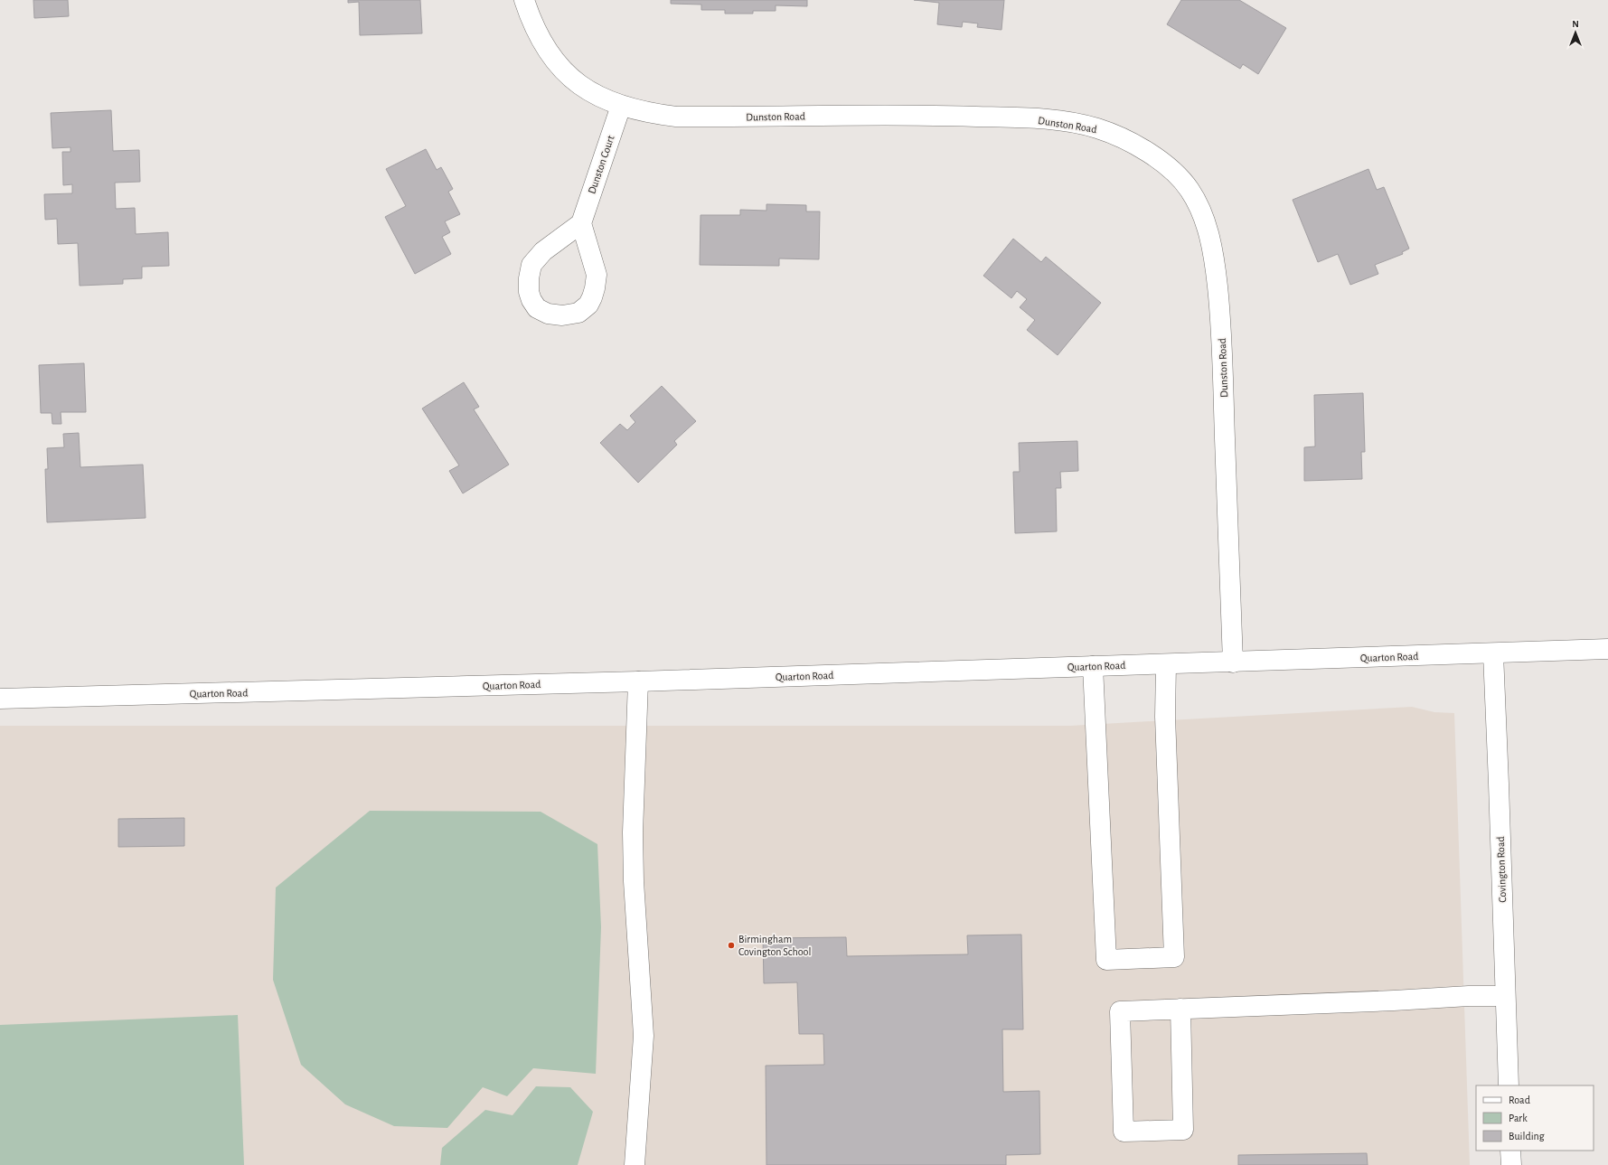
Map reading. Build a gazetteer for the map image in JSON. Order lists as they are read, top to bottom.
{
  "streets": {
    "street": [
      "Dunston Road",
      "Dunston Court",
      "Quarton Road",
      "Covington Road"
    ]
  },
  "crossings": [
    ["Dunston Road", "Dunston Court"],
    ["Dunston Road", "Quarton Road"],
    ["Quarton Road", "Covington Road"]
  ],
  "places": ["Birmingham Covington School"],
  "legend": ["Road", "Park", "Building"],
  "north": "top"
}
